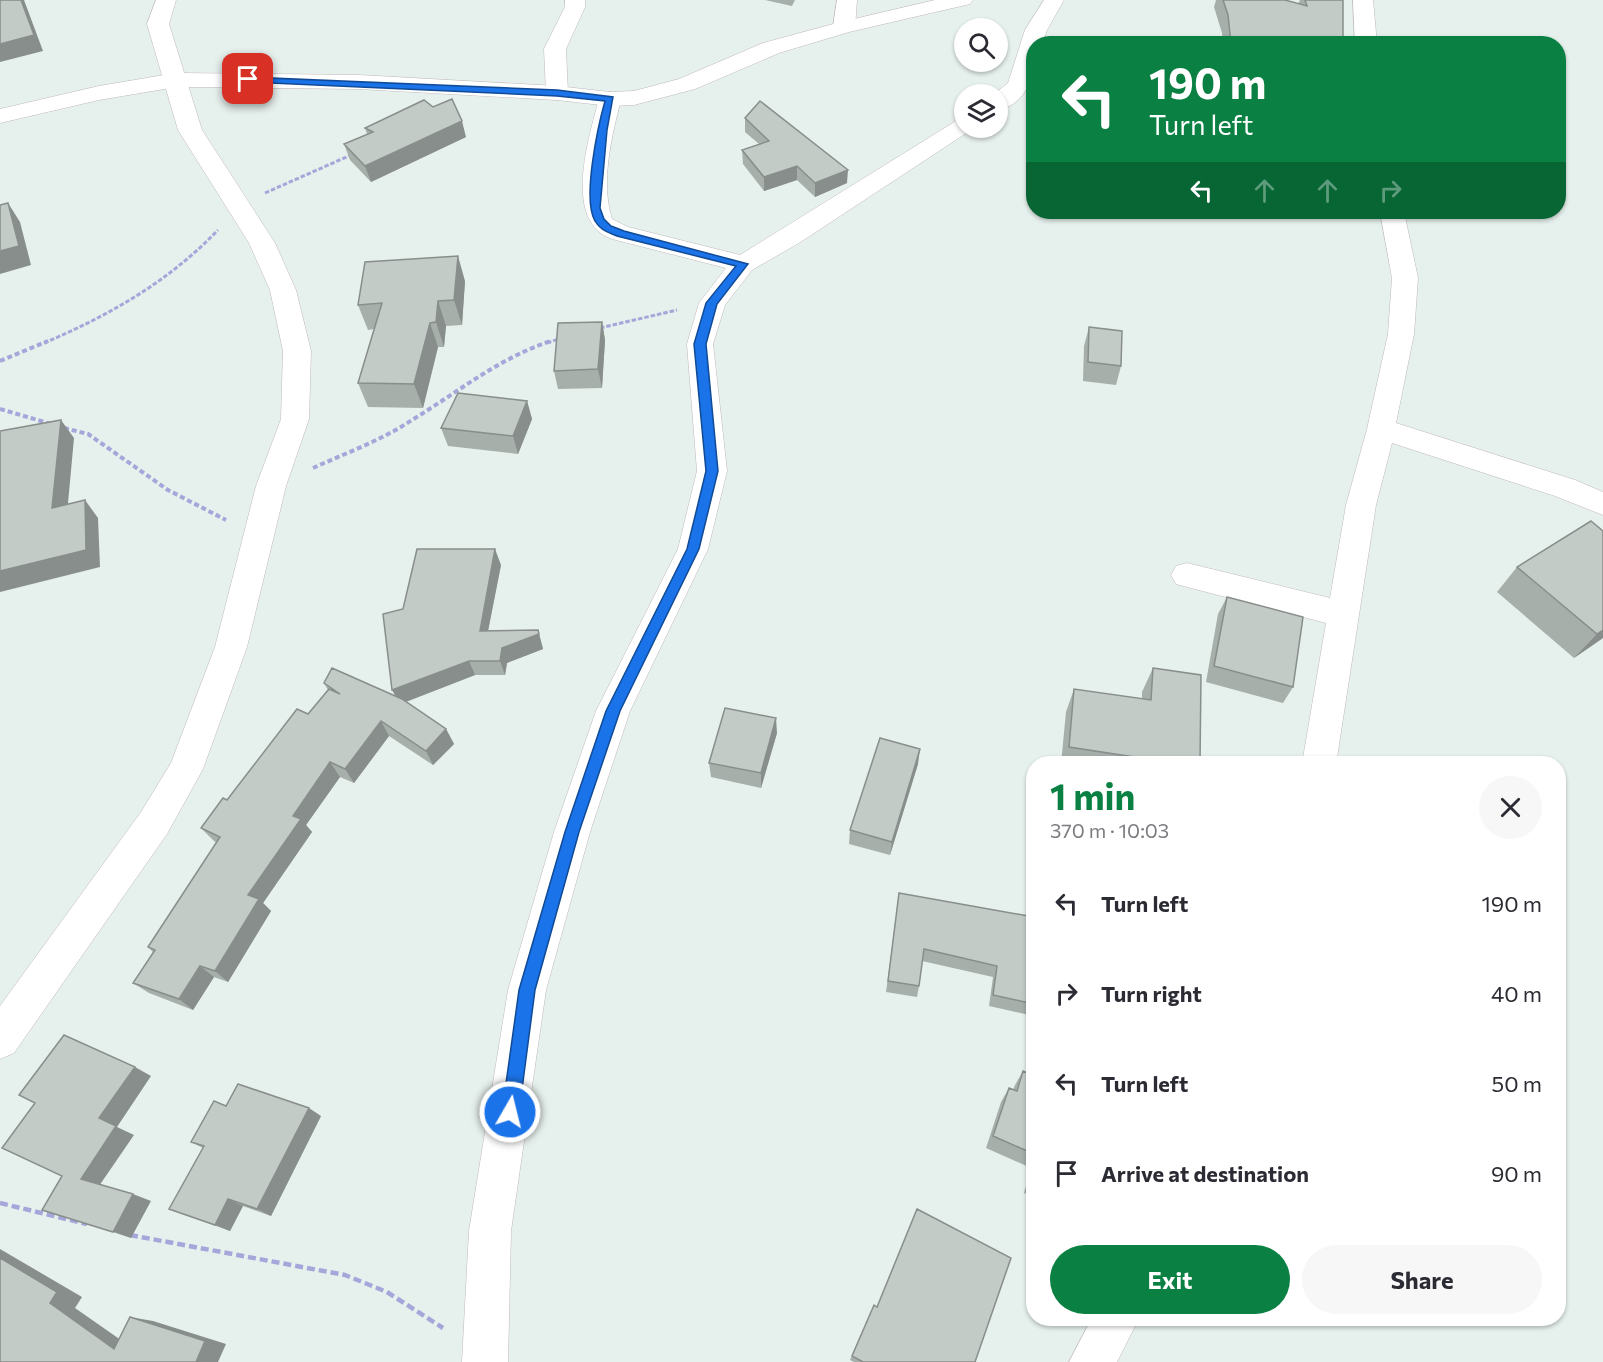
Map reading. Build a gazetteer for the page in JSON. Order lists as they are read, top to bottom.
{
  "page": {
    "turn": ["190 m", "Turn left"],
    "heading": ["1 min", "370 m · 10:03"],
    "list": [
      {
        "name": "Turn left",
        "value": "190 m"
      },
      {
        "name": "Turn right",
        "value": "40 m"
      },
      {
        "name": "Turn left",
        "value": "50 m"
      },
      {
        "name": "Arrive at destination",
        "value": "90 m"
      }
    ],
    "buttons": ["Exit", "Share"]
  }
}
